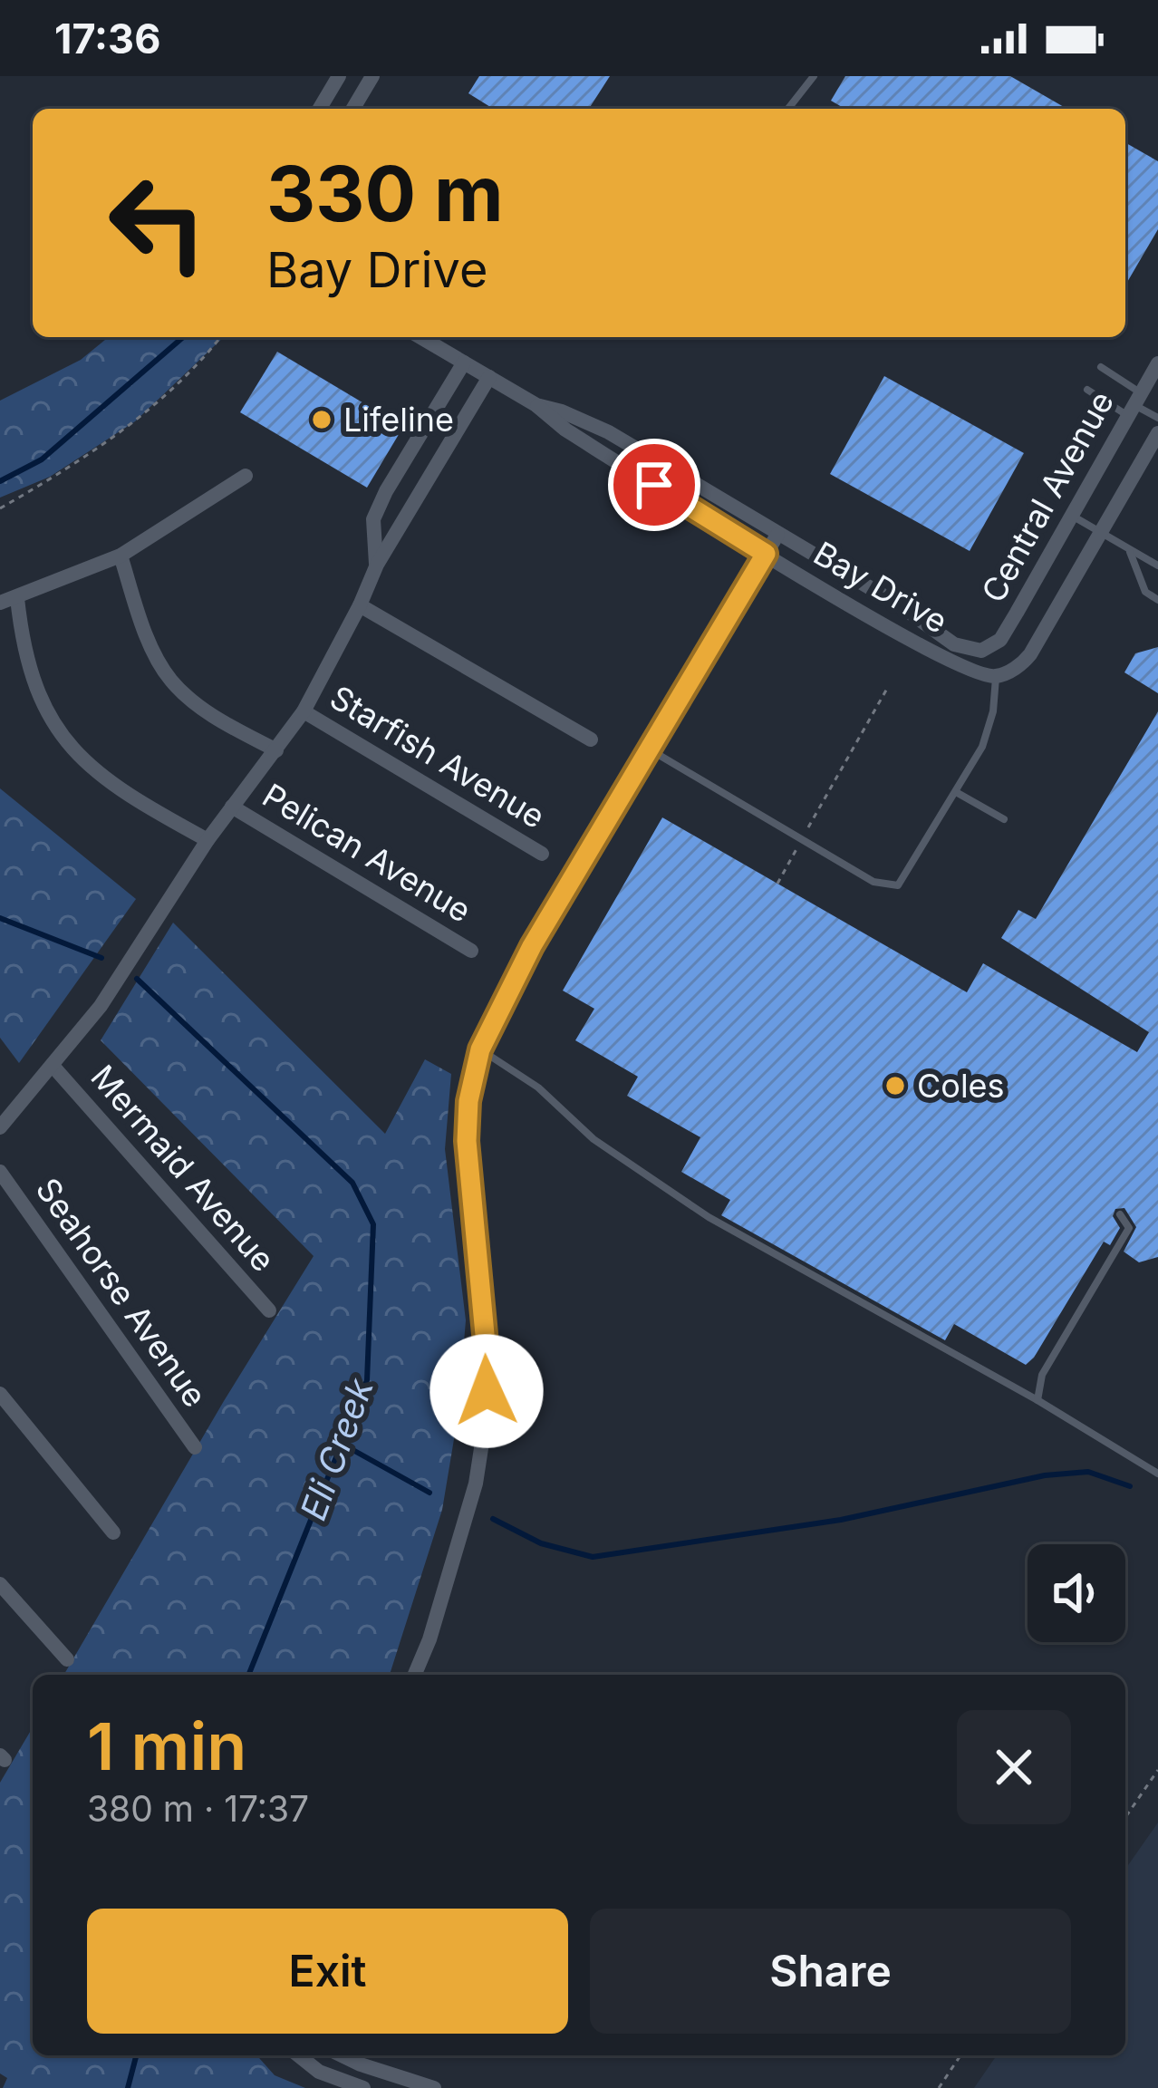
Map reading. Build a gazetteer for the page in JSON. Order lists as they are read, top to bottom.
{
  "streets": {
    "street": [
      "Central Avenue",
      "Bay Drive",
      "Starfish Avenue",
      "Pelican Avenue",
      "Mermaid Avenue",
      "Seahorse Avenue"
    ]
  },
  "crossings": [
    ["Central Avenue", "Bay Drive"]
  ],
  "water": ["Eli Creek"],
  "places": ["Lifeline", "Coles"],
  "page": {
    "status": "17:36",
    "turn": ["330 m", "Bay Drive"],
    "heading": ["1 min", "380 m · 17:37"],
    "buttons": ["Exit", "Share"]
  }
}
